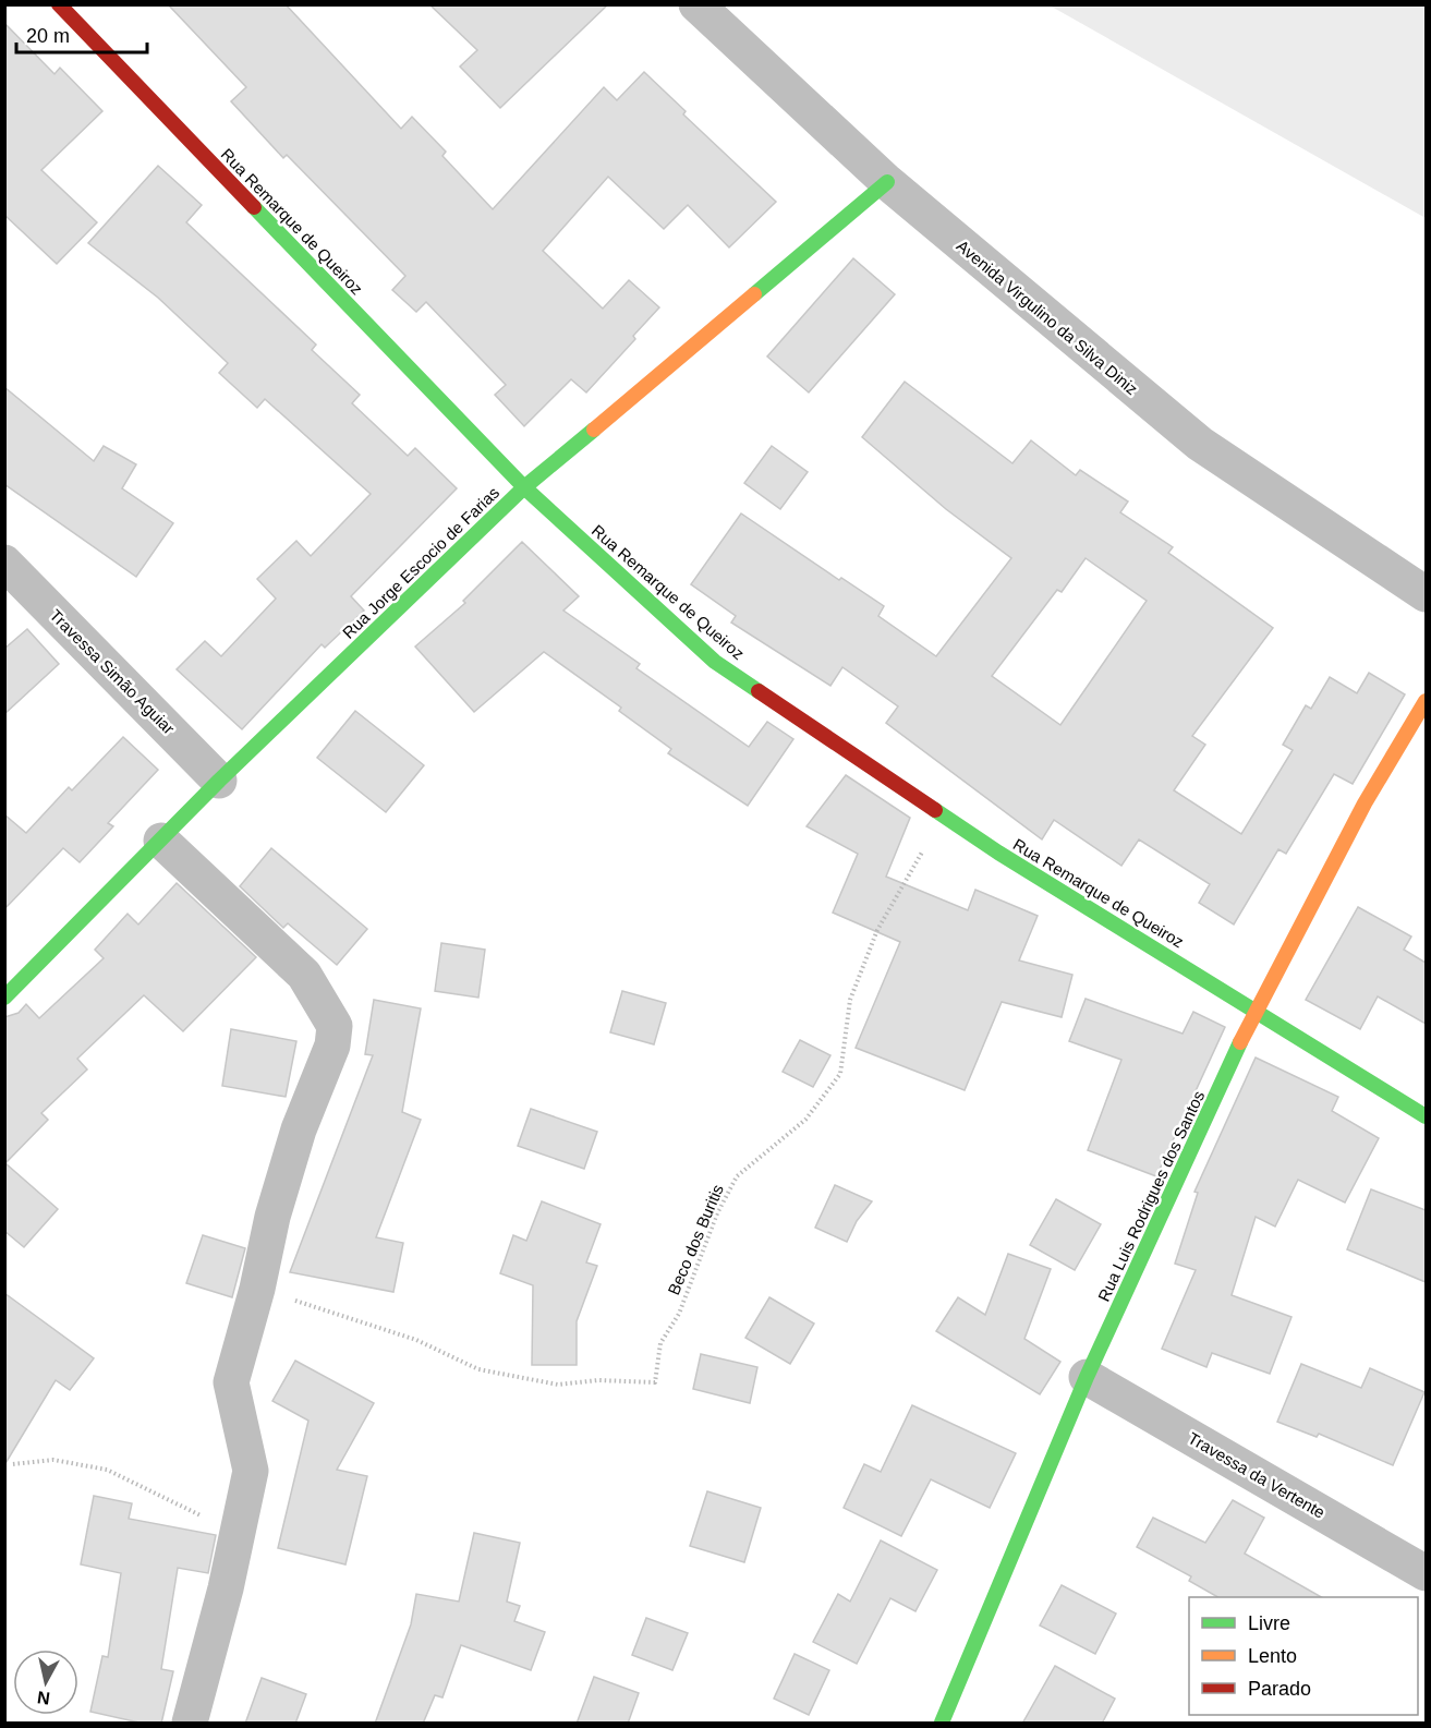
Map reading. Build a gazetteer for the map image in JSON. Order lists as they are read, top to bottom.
{
  "streets": {
    "street": [
      "Rua Remarque de Queiroz",
      "Avenida Virgulino da Silva Diniz",
      "Rua Jorge Escocio de Farias",
      "Travessa Simão Aguiar",
      "Rua Luis Rodrigues dos Santos",
      "Travessa da Vertente"
    ],
    "path": ["Beco dos Buritis"]
  },
  "crossings": [
    ["Rua Remarque de Queiroz", "Rua Jorge Escocio de Farias"],
    ["Rua Remarque de Queiroz", "Rua Luis Rodrigues dos Santos"],
    ["Rua Remarque de Queiroz", "Beco dos Buritis"],
    ["Avenida Virgulino da Silva Diniz", "Rua Jorge Escocio de Farias"],
    ["Rua Jorge Escocio de Farias", "Travessa Simão Aguiar"],
    ["Rua Luis Rodrigues dos Santos", "Travessa da Vertente"]
  ],
  "legend": ["Livre", "Lento", "Parado"],
  "scale_bar": "20 m",
  "north": "bottom"
}
